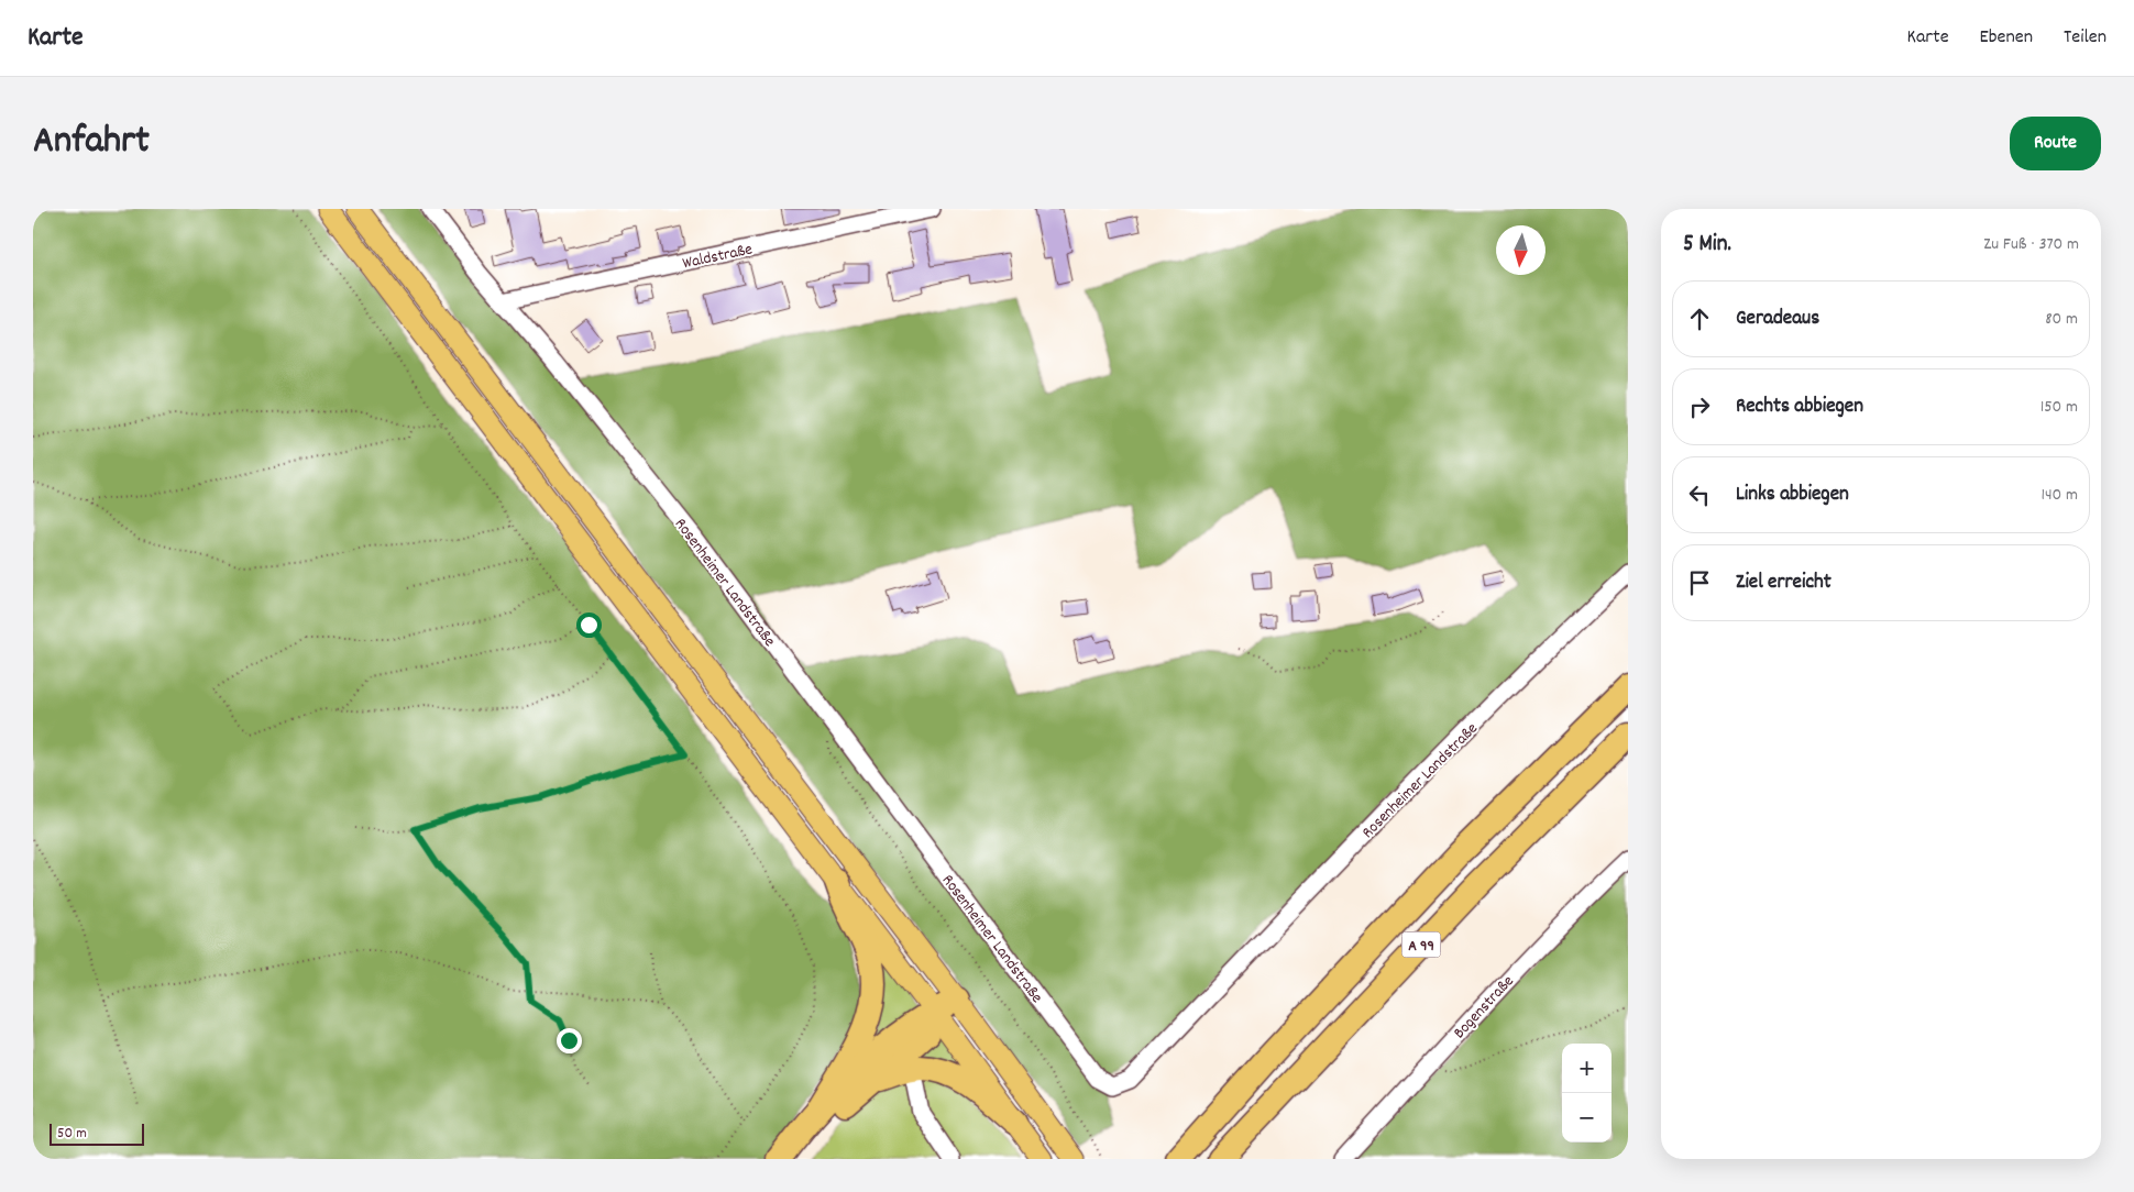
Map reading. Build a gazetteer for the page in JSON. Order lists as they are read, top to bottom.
{
  "streets": {
    "highway": ["A 99"],
    "street": ["Waldstraße", "Rosenheimer Landstraße", "Bogenstraße"]
  },
  "crossings": [
    ["Waldstraße", "Rosenheimer Landstraße"]
  ],
  "scale_bar": "50 m",
  "north": "bottom",
  "page": {
    "header": "Karte",
    "nav": ["Karte", "Ebenen", "Teilen"],
    "title": "Anfahrt",
    "buttons": "Route",
    "heading": ["5 Min.", "Zu Fuß · 370 m"],
    "list": [
      ["Geradeaus", "80 m"],
      ["Rechts abbiegen", "150 m"],
      ["Links abbiegen", "140 m"],
      "Ziel erreicht"
    ],
    "map_buttons": ["+", "−"],
    "scale": "50 m"
  }
}
